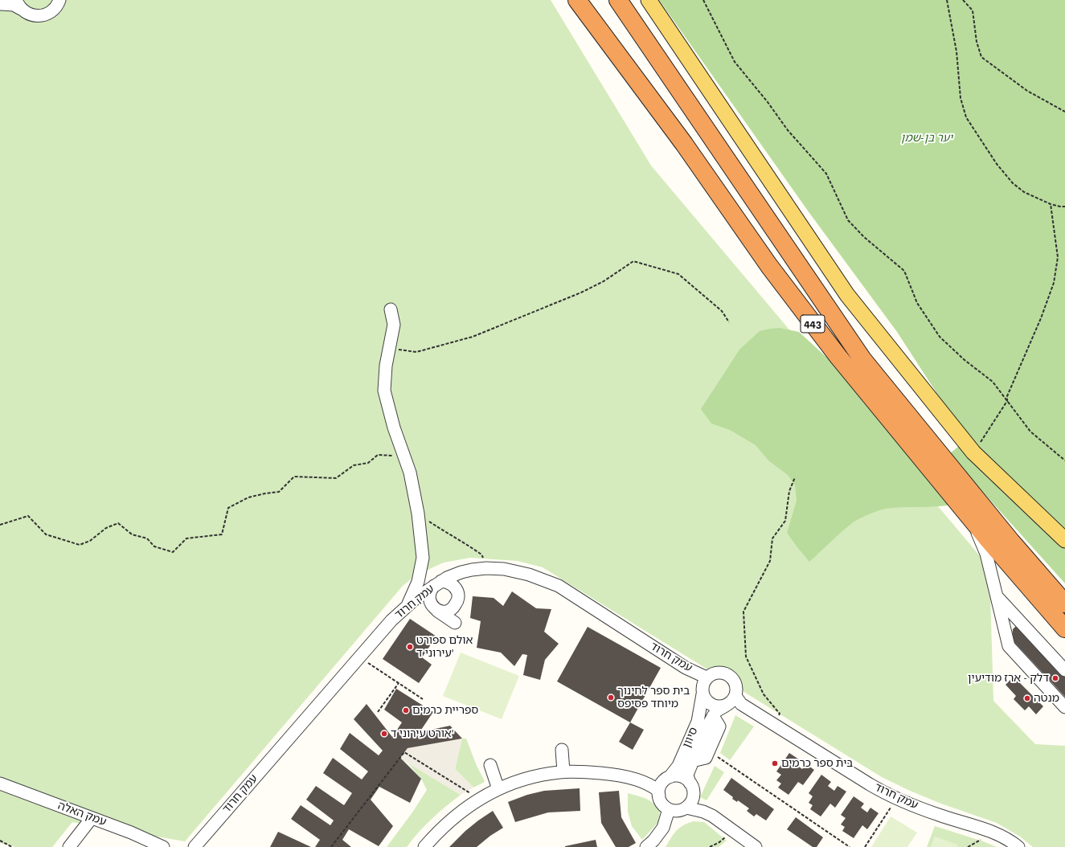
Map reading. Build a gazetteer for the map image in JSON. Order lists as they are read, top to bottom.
{
  "streets": {
    "highway": ["443"],
    "street": ["עמק חרוד", "סיוון", "עמק האלה"]
  },
  "crossings": [
    ["עמק חרוד", "סיוון"]
  ],
  "parks": ["יער בן-שמן"],
  "places": [
    "אולם ספורט עירוני ד'",
    "דלק - ארז מודיעין",
    "בית ספר לחינוך מיוחד פסיפס",
    "מנטה",
    "ספריית כרמים",
    "אורט עירוני ד'",
    "בית ספר כרמים"
  ]
}
